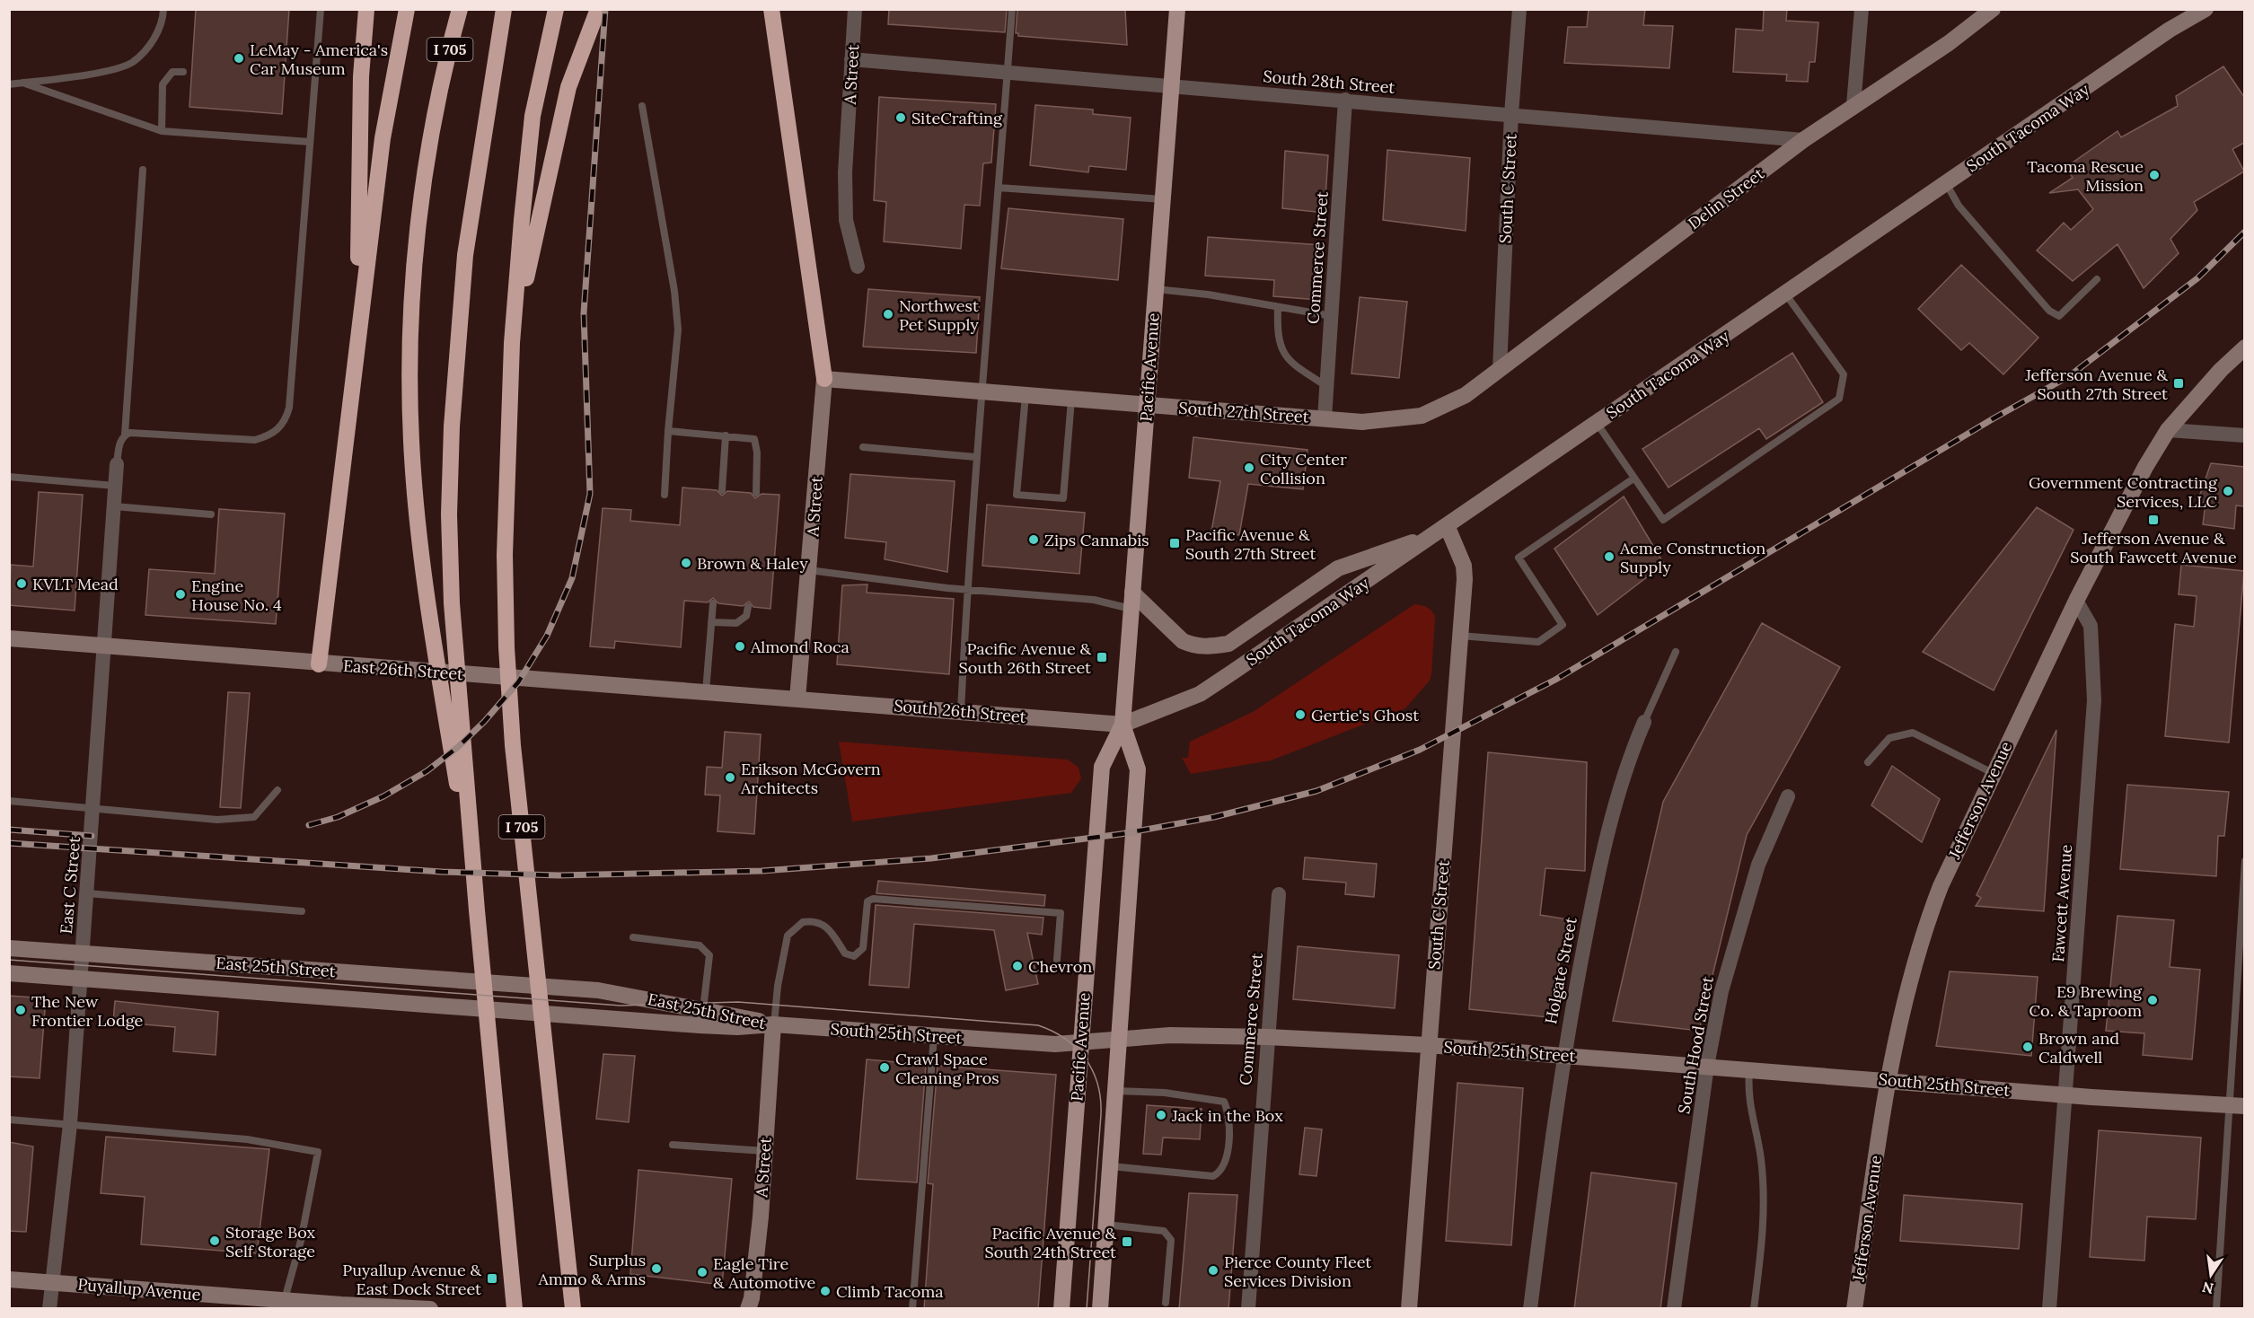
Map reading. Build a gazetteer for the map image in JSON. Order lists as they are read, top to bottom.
{
  "streets": {
    "highway": ["I 705"],
    "main road": ["Pacific Avenue"],
    "street": [
      "A Street",
      "South 28th Street",
      "South Tacoma Way",
      "South C Street",
      "Delin Street",
      "Commerce Street",
      "South 27th Street",
      "East 26th Street",
      "South 26th Street",
      "Jefferson Avenue",
      "East C Street",
      "Fawcett Avenue",
      "East 25th Street",
      "Holgate Street",
      "South 25th Street",
      "South Hood Street",
      "Puyallup Avenue"
    ]
  },
  "crossings": [
    ["A Street", "South 28th Street"],
    ["A Street", "South 27th Street"],
    ["A Street", "East 26th Street"],
    ["A Street", "South 26th Street"],
    ["A Street", "East 25th Street"],
    ["A Street", "South 25th Street"],
    ["South 28th Street", "South C Street"],
    ["South 28th Street", "Delin Street"],
    ["South 28th Street", "Commerce Street"],
    ["South 28th Street", "Pacific Avenue"],
    ["South Tacoma Way", "South C Street"],
    ["South Tacoma Way", "Pacific Avenue"],
    ["South Tacoma Way", "South 26th Street"],
    ["South C Street", "Delin Street"],
    ["South C Street", "South 25th Street"],
    ["Delin Street", "South 27th Street"],
    ["Commerce Street", "South 27th Street"],
    ["Commerce Street", "South 25th Street"],
    ["Pacific Avenue", "South 27th Street"],
    ["Pacific Avenue", "South 26th Street"],
    ["Pacific Avenue", "South 25th Street"],
    ["East 26th Street", "South 26th Street"],
    ["East 26th Street", "East C Street"],
    ["Jefferson Avenue", "Fawcett Avenue"],
    ["Jefferson Avenue", "South 25th Street"],
    ["East C Street", "East 25th Street"],
    ["East C Street", "Puyallup Avenue"],
    ["Fawcett Avenue", "South 25th Street"],
    ["East 25th Street", "South 25th Street"],
    ["Holgate Street", "South 25th Street"],
    ["South 25th Street", "South Hood Street"]
  ],
  "places": {
    "other": [
      "LeMay - America's Car Museum",
      "SiteCrafting",
      "Tacoma Rescue Mission",
      "Northwest Pet Supply",
      "City Center Collision",
      "Government Contracting Services, LLC",
      "Zips Cannabis",
      "Acme Construction Supply",
      "Brown & Haley",
      "KVLT Mead",
      "Engine House No. 4",
      "Almond Roca",
      "Gertie's Ghost",
      "Erikson McGovern Architects",
      "Chevron",
      "E9 Brewing Co. & Taproom",
      "The New Frontier Lodge",
      "Brown and Caldwell",
      "Crawl Space Cleaning Pros",
      "Jack in the Box",
      "Storage Box Self Storage",
      "Surplus Ammo & Arms",
      "Pierce County Fleet Services Division",
      "Eagle Tire & Automotive",
      "Climb Tacoma"
    ],
    "transit": [
      "Jefferson Avenue & South 27th Street",
      "Jefferson Avenue & South Fawcett Avenue",
      "Pacific Avenue & South 27th Street",
      "Pacific Avenue & South 26th Street",
      "Pacific Avenue & South 24th Street",
      "Puyallup Avenue & East Dock Street"
    ]
  },
  "north": "bottom"
}
